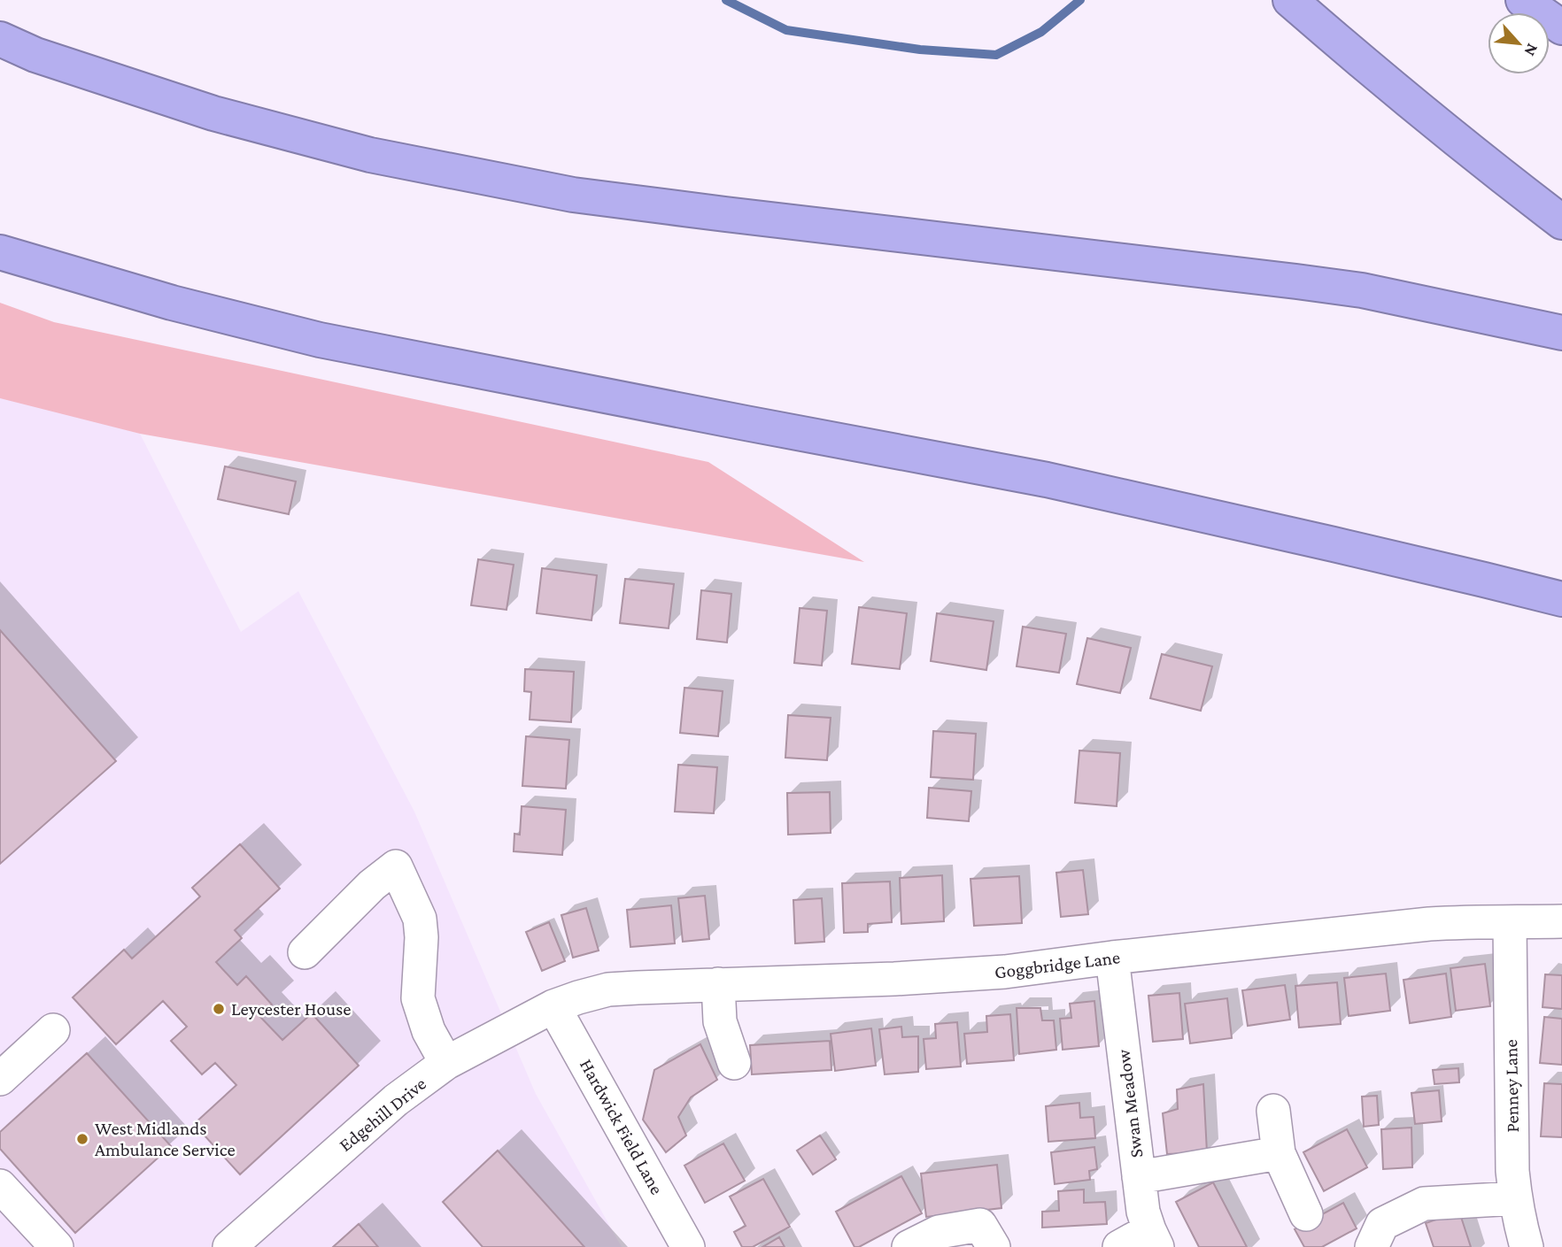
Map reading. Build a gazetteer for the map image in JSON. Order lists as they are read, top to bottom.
{
  "streets": {
    "street": [
      "Goggbridge Lane",
      "Penney Lane",
      "Swan Meadow",
      "Edgehill Drive",
      "Hardwick Field Lane"
    ]
  },
  "crossings": [
    ["Goggbridge Lane", "Penney Lane"],
    ["Goggbridge Lane", "Swan Meadow"],
    ["Goggbridge Lane", "Edgehill Drive"],
    ["Goggbridge Lane", "Hardwick Field Lane"],
    ["Edgehill Drive", "Hardwick Field Lane"]
  ],
  "places": ["Leycester House", "West Midlands Ambulance Service"],
  "north": "bottom right"
}
